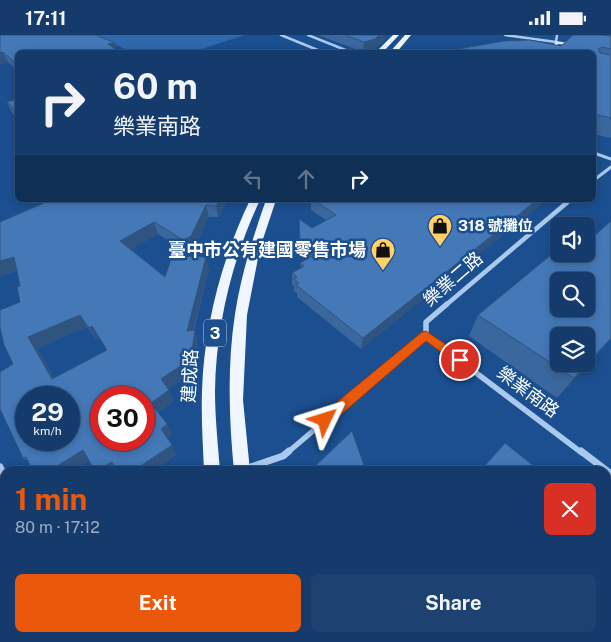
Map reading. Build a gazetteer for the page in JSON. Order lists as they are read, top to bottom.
{
  "streets": {
    "main road": ["3", "建成路"],
    "street": ["樂業二路", "樂業南路"]
  },
  "crossings": [
    ["樂業二路", "樂業南路"]
  ],
  "places": {
    "shop": ["318 號攤位", "臺中市公有建國零售市場"]
  },
  "page": {
    "status": "17:11",
    "turn": ["60 m", "樂業南路"],
    "speed": "29 km/h",
    "limit": "30",
    "heading": ["1 min", "80 m · 17:12"],
    "buttons": ["Exit", "Share"]
  }
}
